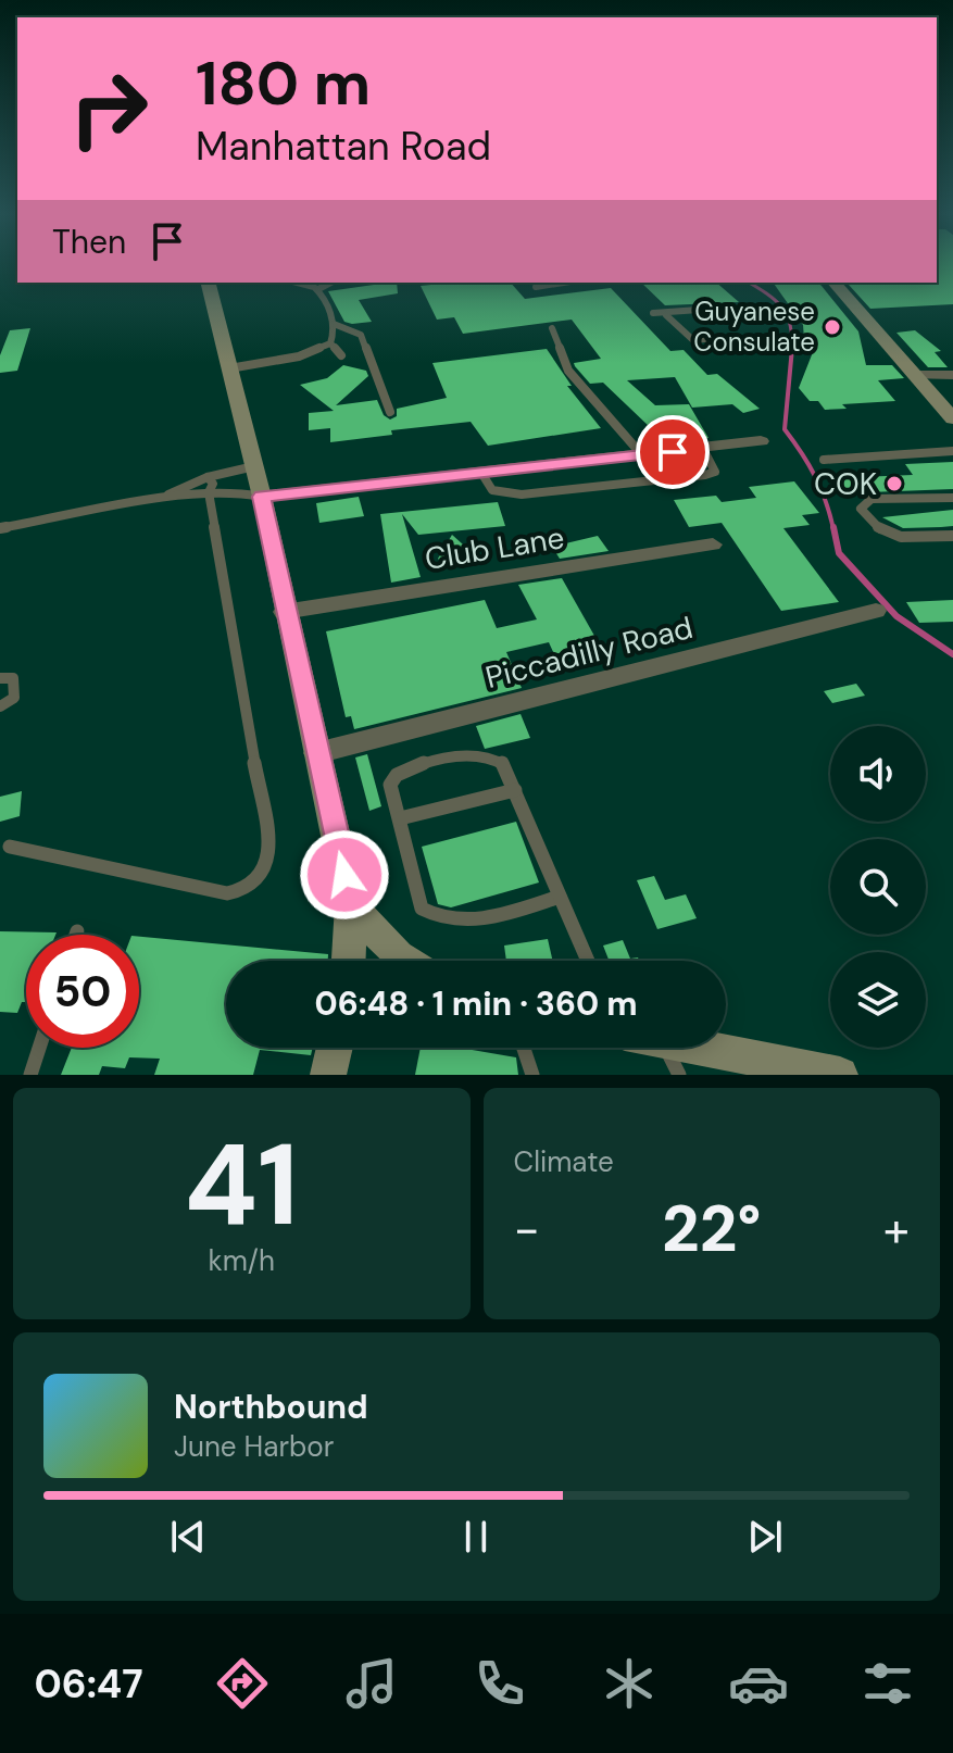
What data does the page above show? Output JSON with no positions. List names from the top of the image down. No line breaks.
{"streets":{"street":["Club Lane","Piccadilly Road"]},"places":["Guyanese Consulate","COK"],"page":{"turn":["180 m","Manhattan Road"],"then":"Then","limit":"50","trip":"06:48 · 1 min · 360 m","tile":[["41","km/h"],"Climate"],"heat":["−","22°","+"],"song":["Northbound","June Harbor"],"tabs":"06:47"}}
